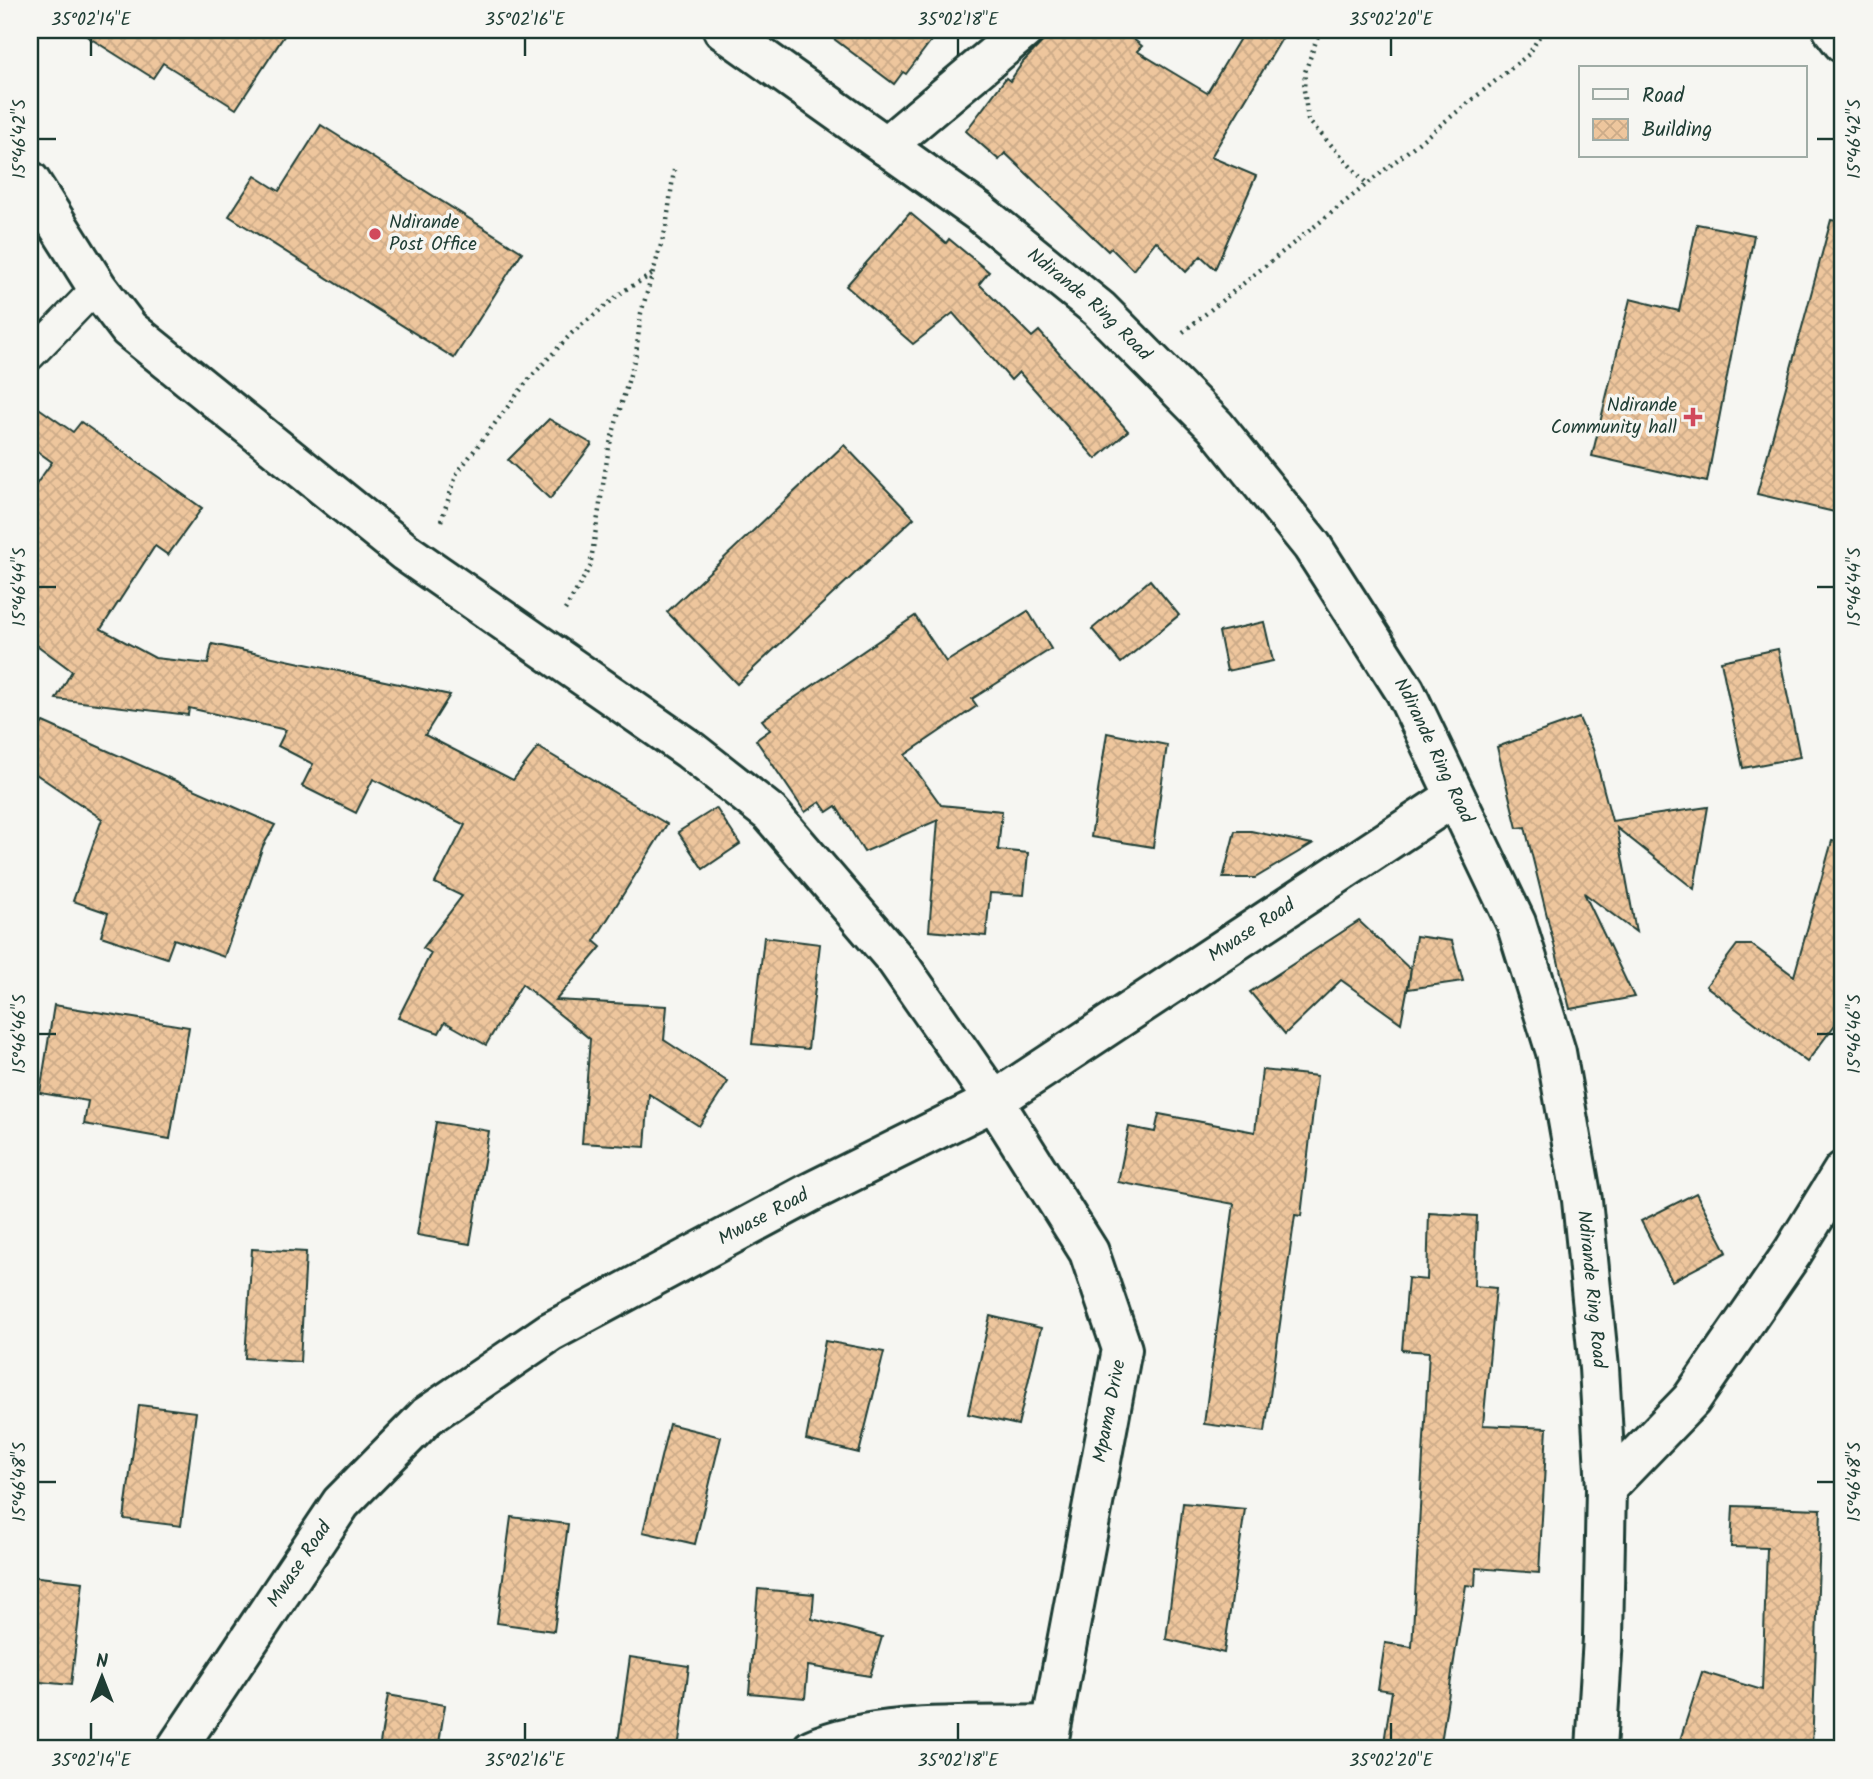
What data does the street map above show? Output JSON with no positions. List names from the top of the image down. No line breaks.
{"streets":{"street":["Ndirande Ring Road","Mwase Road","Mpama Drive"]},"crossings":[["Ndirande Ring Road","Mwase Road"],["Mwase Road","Mpama Drive"]],"places":{"other":["Ndirande Post Office"],"health":["Ndirande Community hall"]},"legend":["Road","Building"],"north":"top","coordinates":["35°02'14\"E","35°02'16\"E","35°02'18\"E","35°02'20\"E","15°46'42\"S","15°46'44\"S","15°46'46\"S","15°46'48\"S"]}
